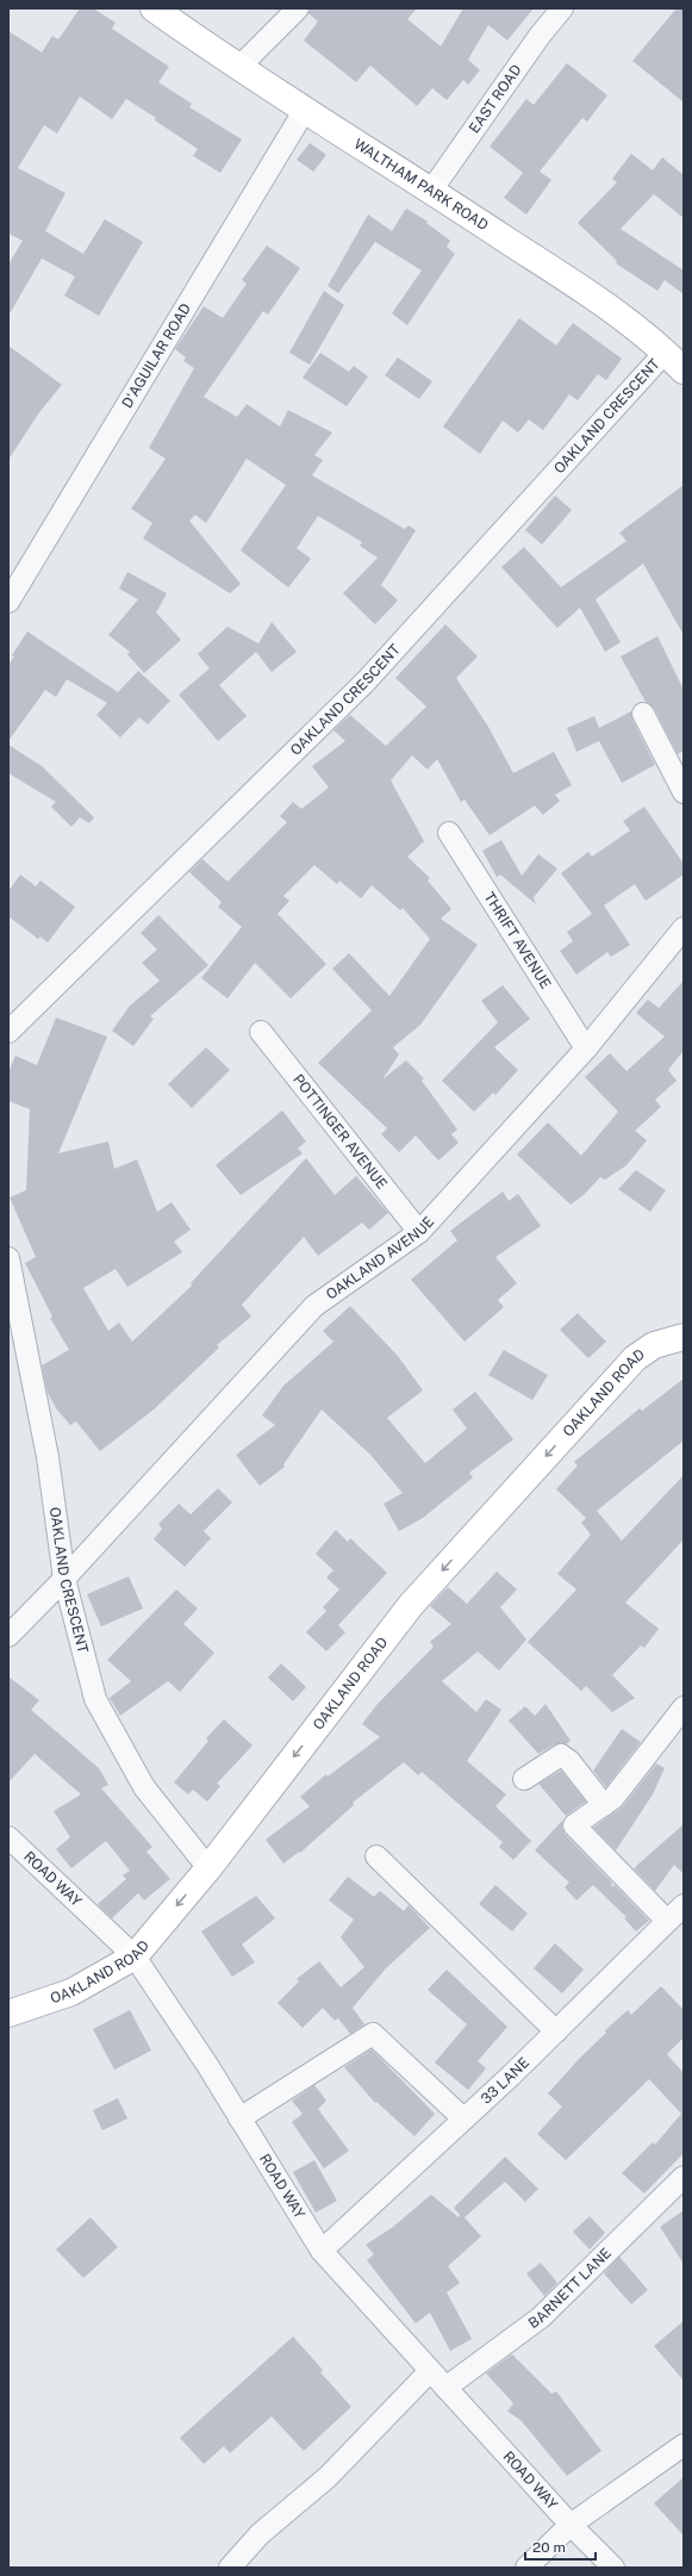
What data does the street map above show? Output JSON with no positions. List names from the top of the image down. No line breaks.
{"streets":{"street":["EAST ROAD","WALTHAM PARK ROAD","D'AGUILAR ROAD","OAKLAND CRESCENT","THRIFT AVENUE","POTTINGER AVENUE","OAKLAND AVENUE","OAKLAND ROAD","ROAD WAY","33 LANE","BARNETT LANE"]},"crossings":[["EAST ROAD","WALTHAM PARK ROAD"],["WALTHAM PARK ROAD","D'AGUILAR ROAD"],["WALTHAM PARK ROAD","OAKLAND CRESCENT"],["OAKLAND CRESCENT","OAKLAND AVENUE"],["OAKLAND CRESCENT","OAKLAND ROAD"],["THRIFT AVENUE","OAKLAND AVENUE"],["POTTINGER AVENUE","OAKLAND AVENUE"],["OAKLAND ROAD","ROAD WAY"],["ROAD WAY","33 LANE"],["ROAD WAY","BARNETT LANE"]],"one_way":["OAKLAND ROAD"],"scale_bar":"20 m"}
